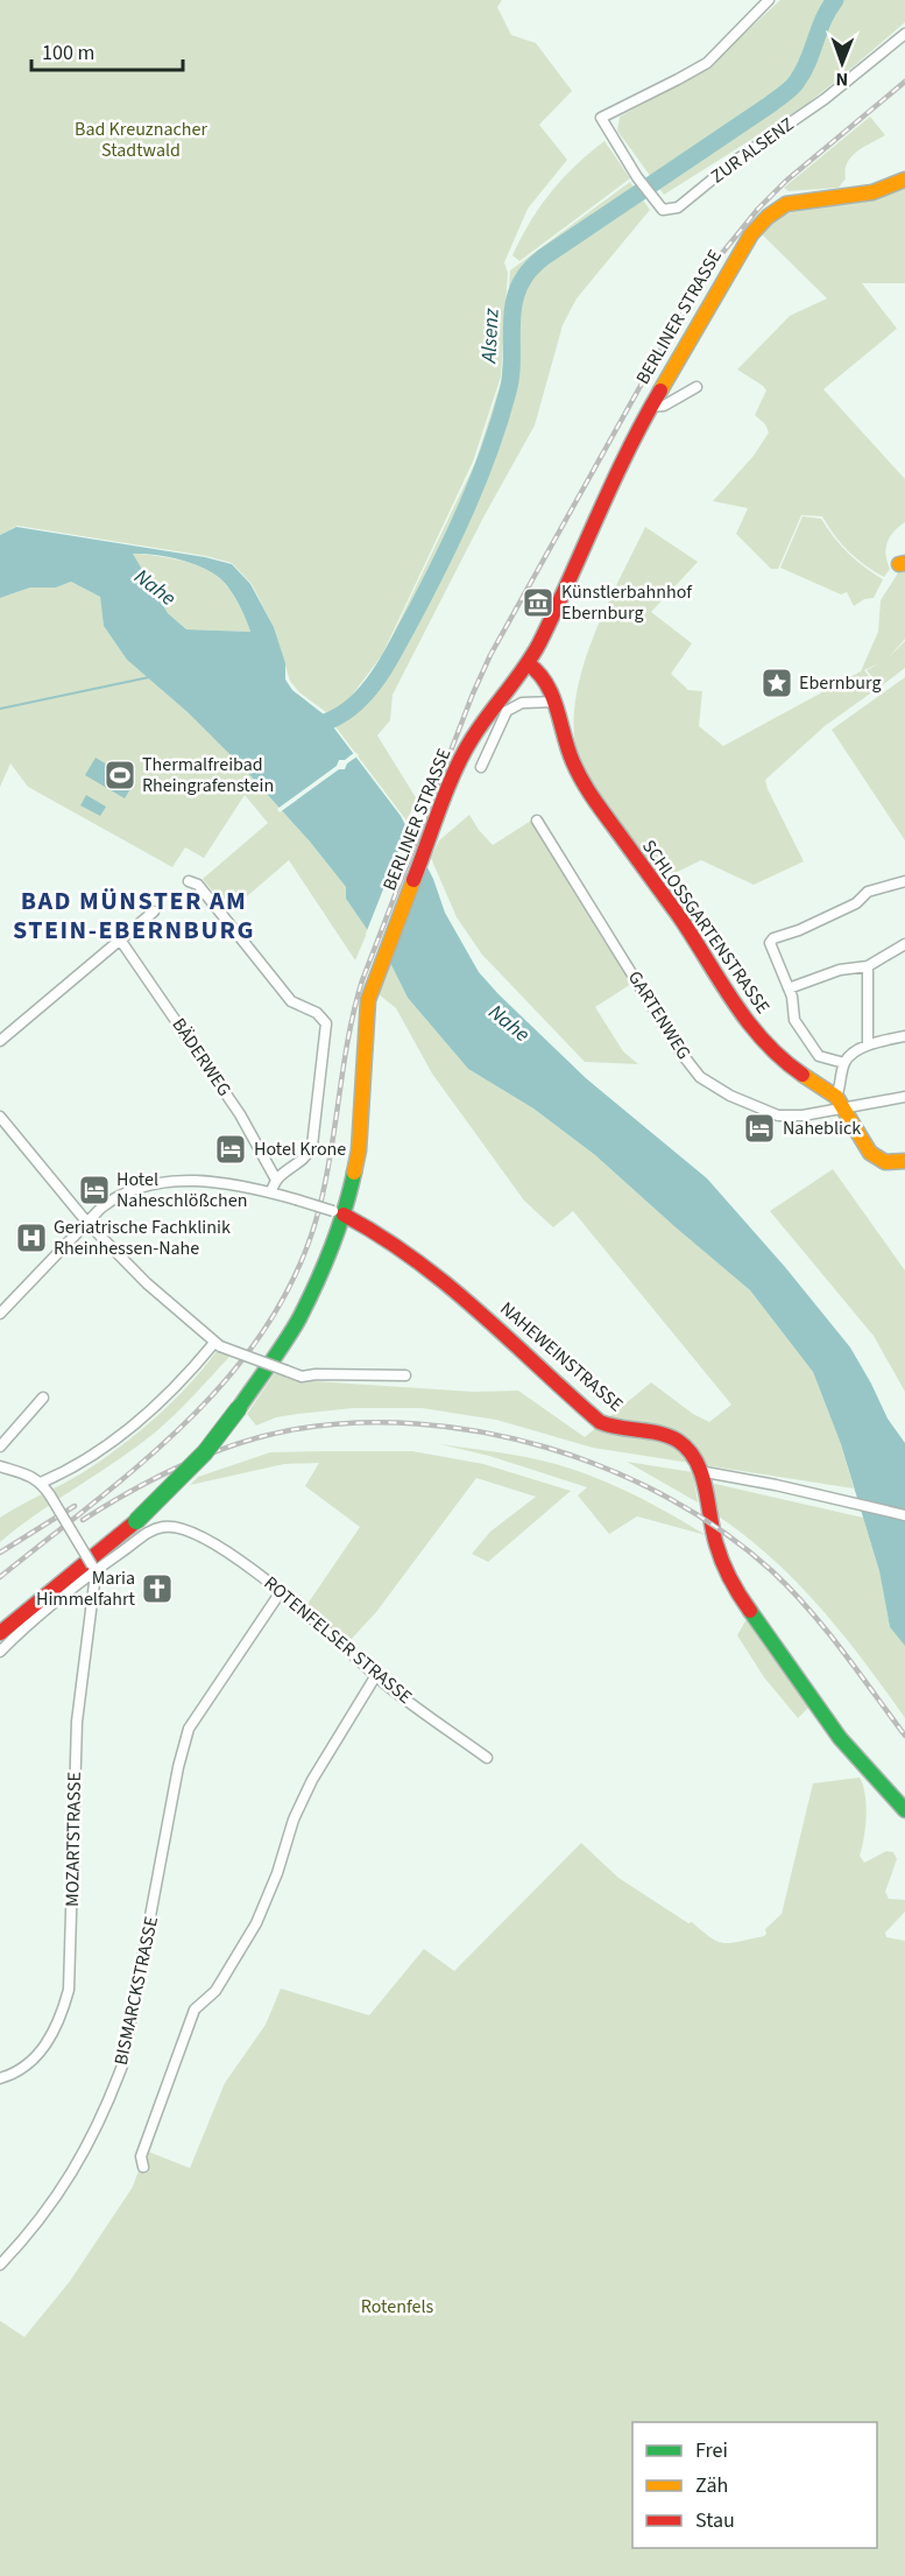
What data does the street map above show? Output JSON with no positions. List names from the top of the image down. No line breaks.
{"streets":{"main road":["BERLINER STRASSE","SCHLOSSGARTENSTRASSE","NAHEWEINSTRASSE"],"street":["ZUR ALSENZ","GARTENWEG","BÄDERWEG","ROTENFELSER STRASSE","MOZARTSTRASSE","BISMARCKSTRASSE"]},"crossings":[["BERLINER STRASSE","SCHLOSSGARTENSTRASSE"],["BERLINER STRASSE","NAHEWEINSTRASSE"],["SCHLOSSGARTENSTRASSE","GARTENWEG"],["ROTENFELSER STRASSE","MOZARTSTRASSE"],["ROTENFELSER STRASSE","BISMARCKSTRASSE"]],"districts":["BAD MÜNSTER AM STEIN-EBERNBURG"],"water":["Alsenz","Nahe"],"parks":["Bad Kreuznacher Stadtwald","Rotenfels"],"places":{"museum":["Künstlerbahnhof Ebernburg"],"place":["Ebernburg"],"sports":["Thermalfreibad Rheingrafenstein"],"hotel":["Naheblick","Hotel Krone","Hotel Naheschlößchen"],"hospital":["Geriatrische Fachklinik Rheinhessen-Nahe"],"church":["Maria Himmelfahrt"]},"legend":["Frei","Zäh","Stau"],"scale_bar":"100 m","north":"bottom"}
